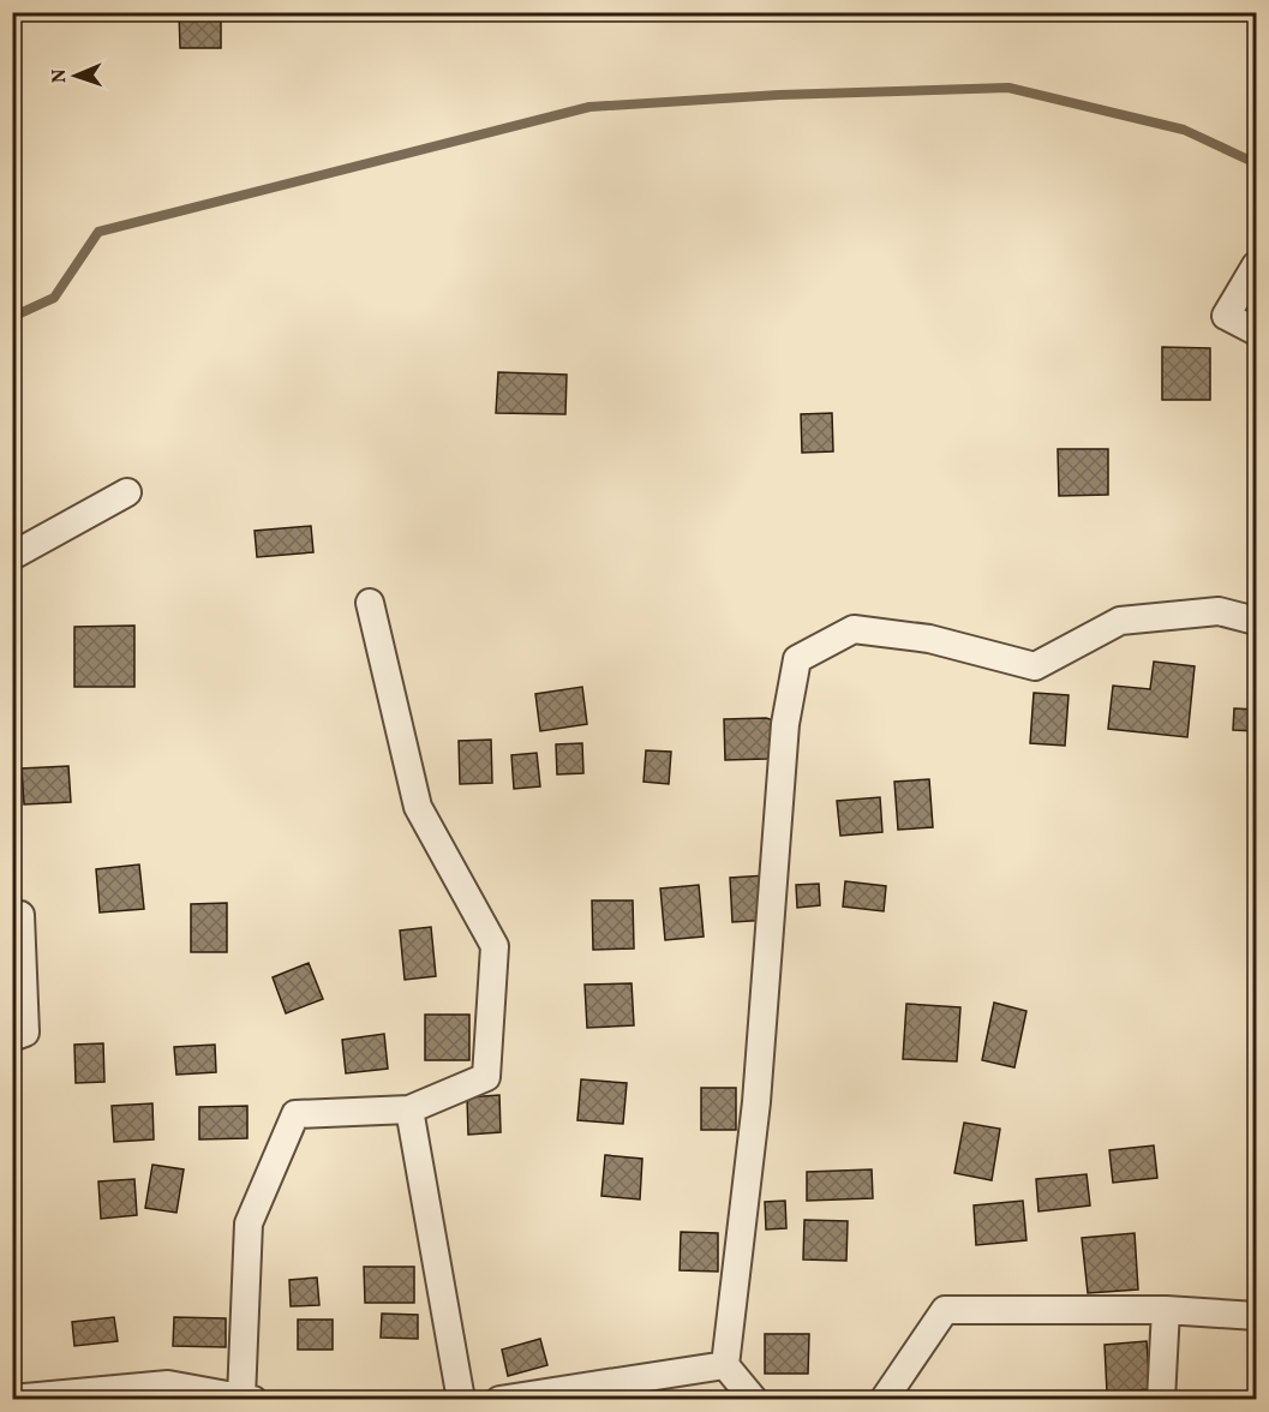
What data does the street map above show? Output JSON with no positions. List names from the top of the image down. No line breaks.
{"north":"left"}
